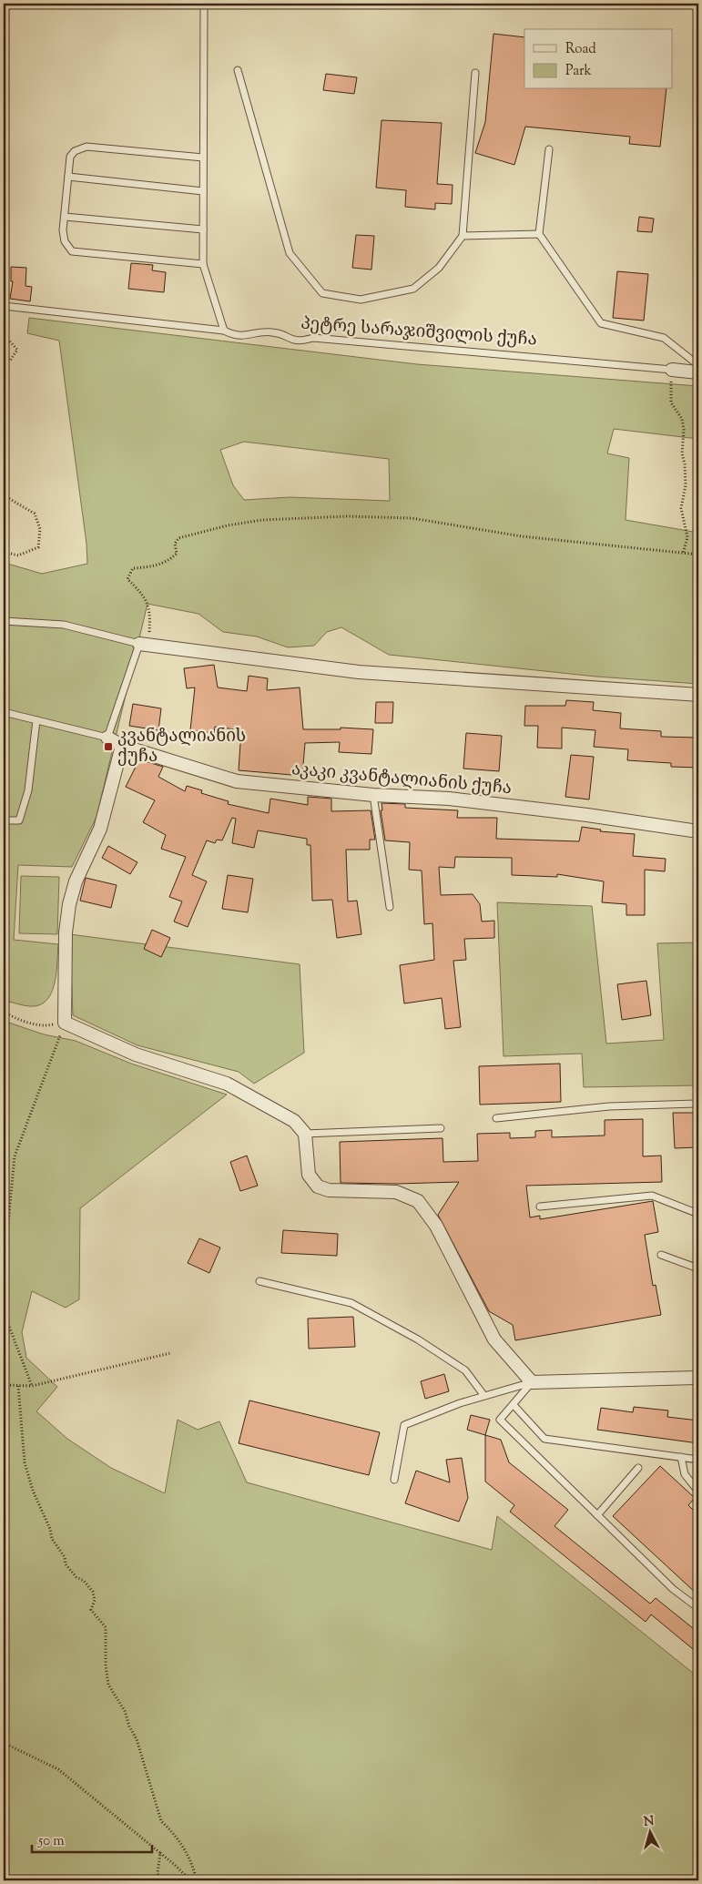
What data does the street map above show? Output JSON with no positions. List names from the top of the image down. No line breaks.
{"streets":{"street":["პეტრე სარაჯიშვილის ქუჩა","აკაკი კვანტალიანის ქუჩა"]},"places":{"transit":["კვანტალიანის ქუჩა"]},"legend":["Road","Park"],"scale_bar":"50 m","north":"top"}
